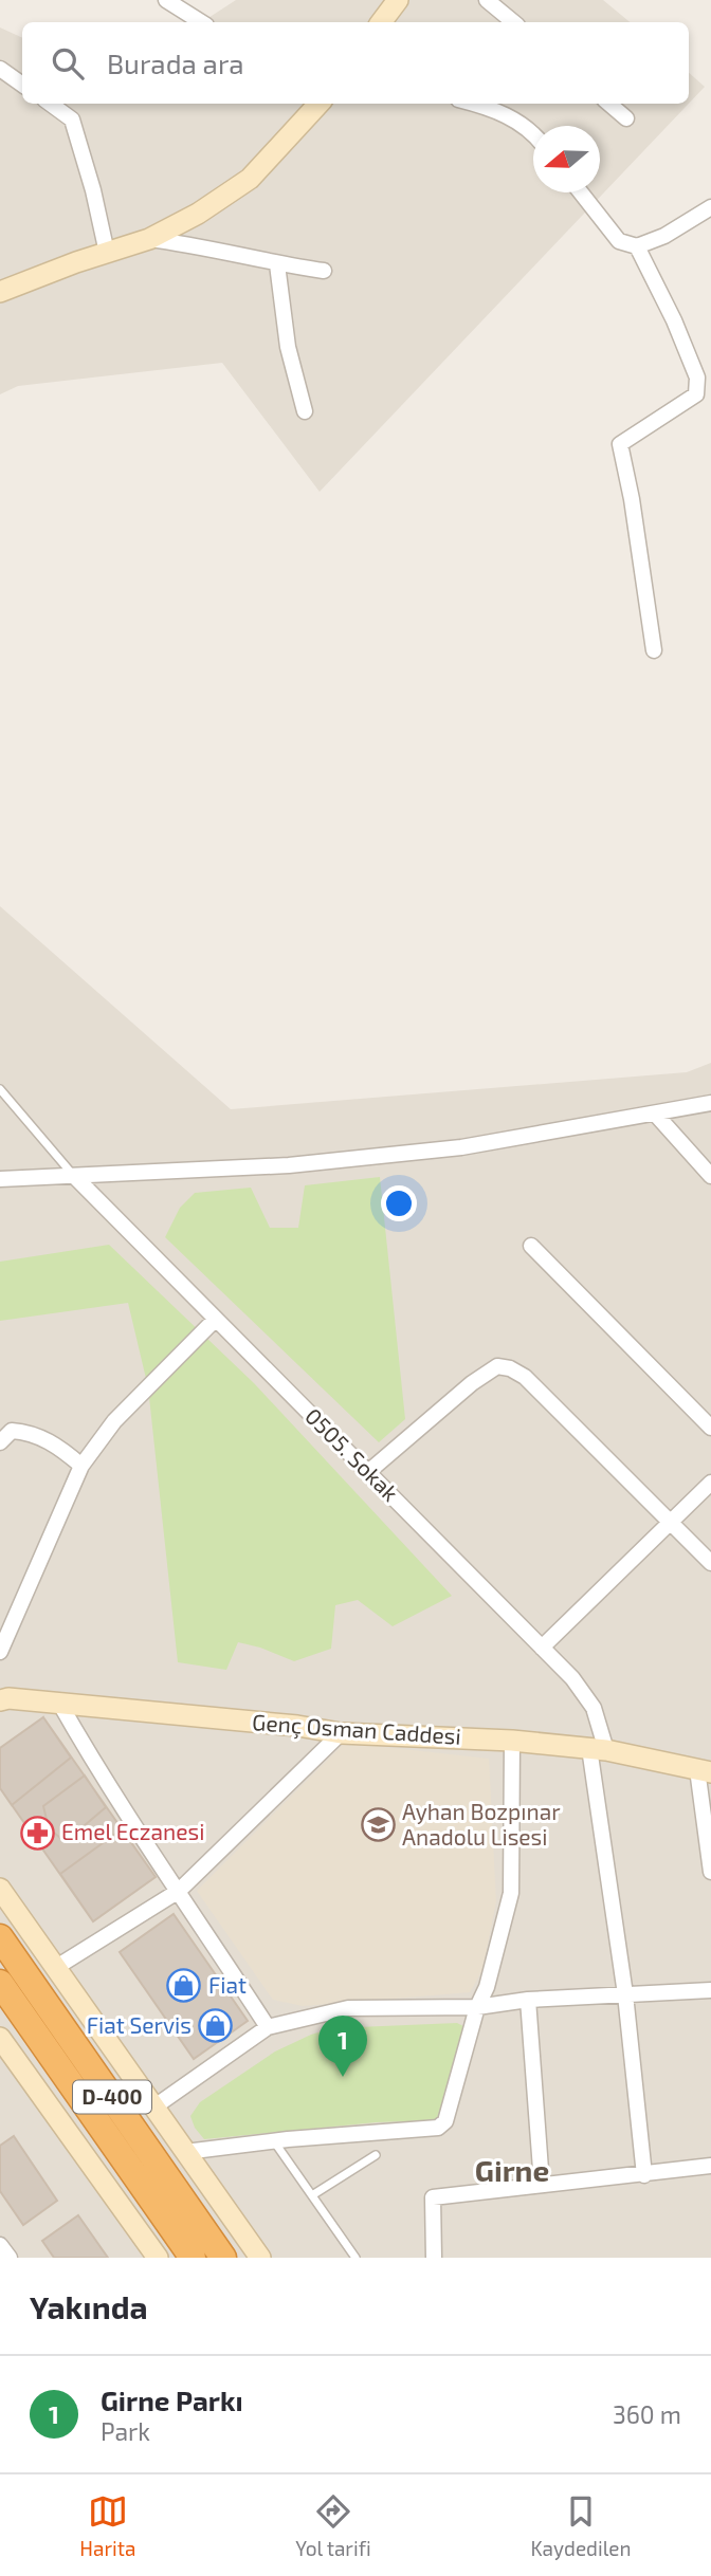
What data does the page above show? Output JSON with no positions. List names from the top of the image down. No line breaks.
{"streets":{"highway":["D-400"],"street":["0505. Sokak","Genç Osman Caddesi"]},"crossings":[["0505. Sokak","Genç Osman Caddesi"]],"districts":["Girne"],"places":{"school or university":["Ayhan Bozpınar Anadolu Lisesi"],"pharmacy":["Emel Eczanesi"],"shop":["Fiat","Fiat Servis"]},"north":"left","page":{"search":"Burada ara","pins":"1","heading":"Yakında","list":[{"mark":"1","name":"Girne Parkı","note":"Park","value":"360 m"}],"nav":["Harita","Yol tarifi","Kaydedilen"]}}
